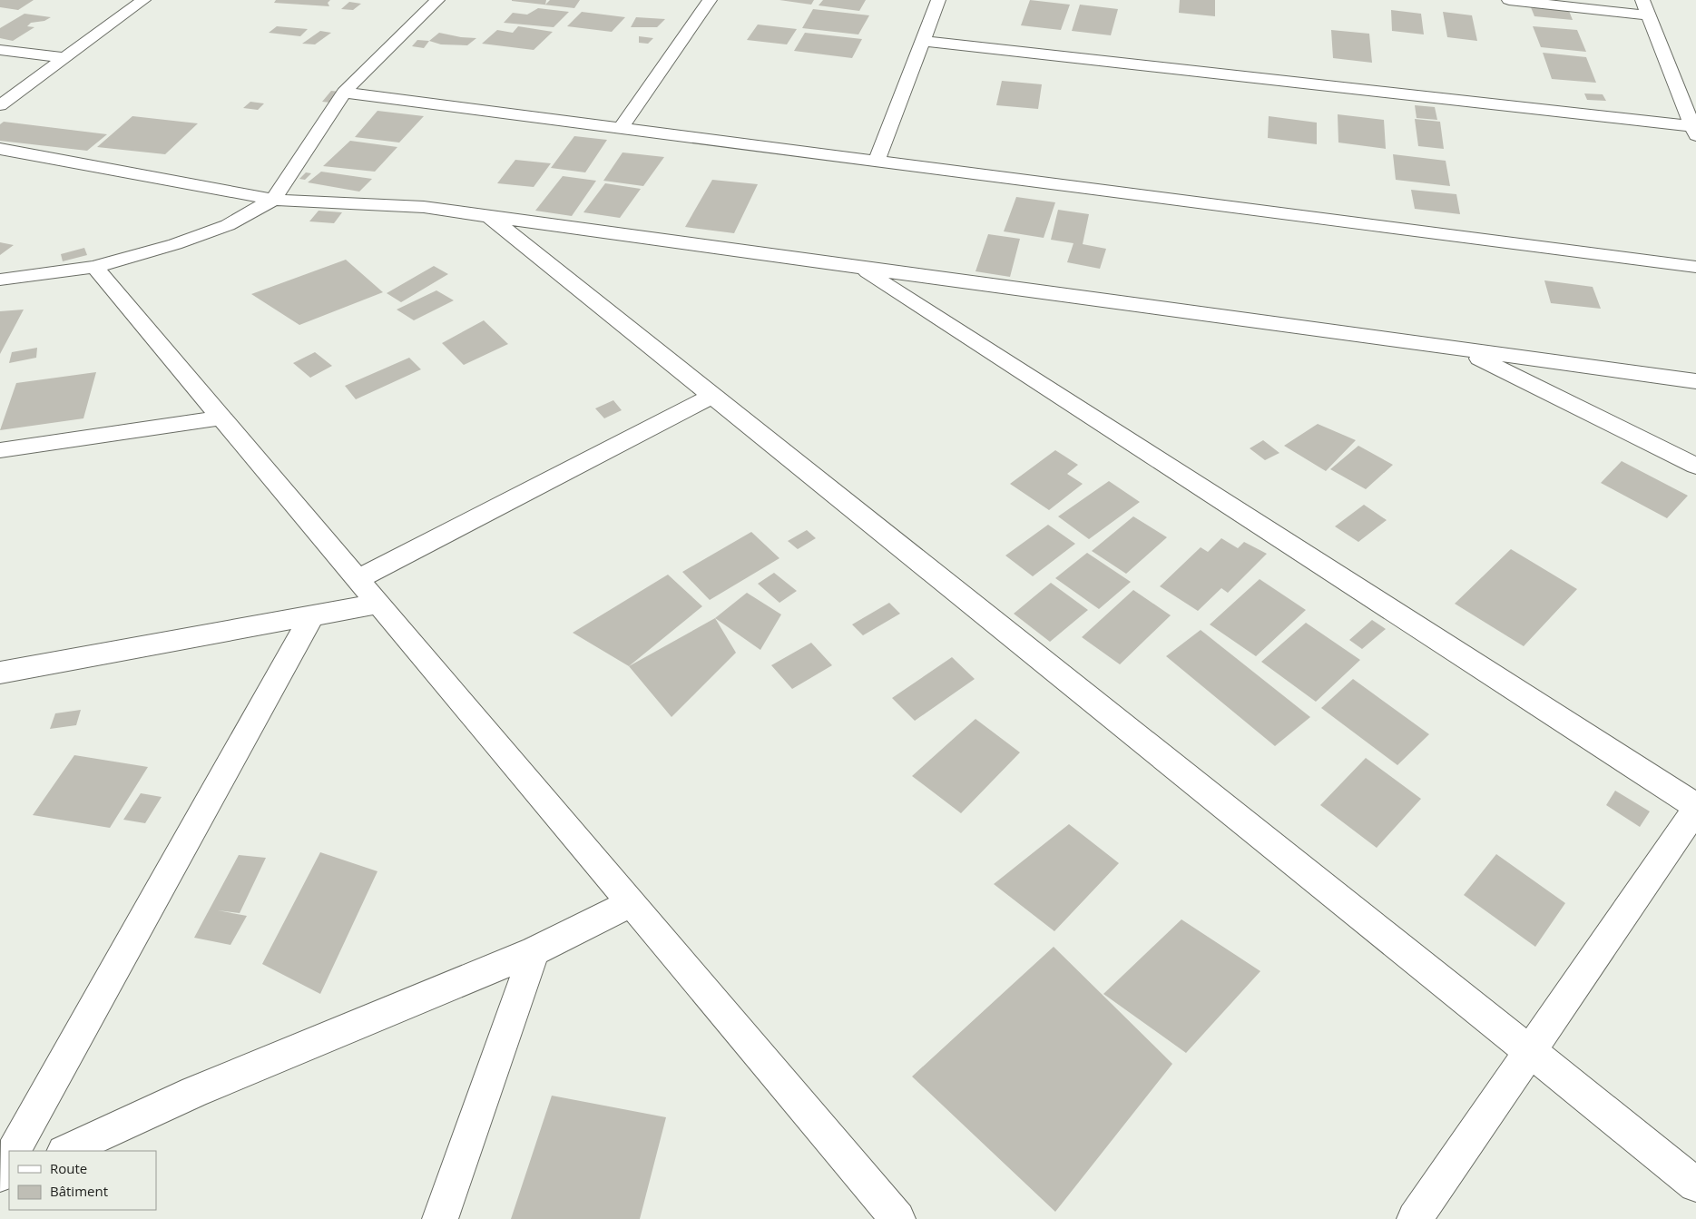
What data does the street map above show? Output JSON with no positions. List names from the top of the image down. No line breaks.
{"legend":["Route","Bâtiment"]}
